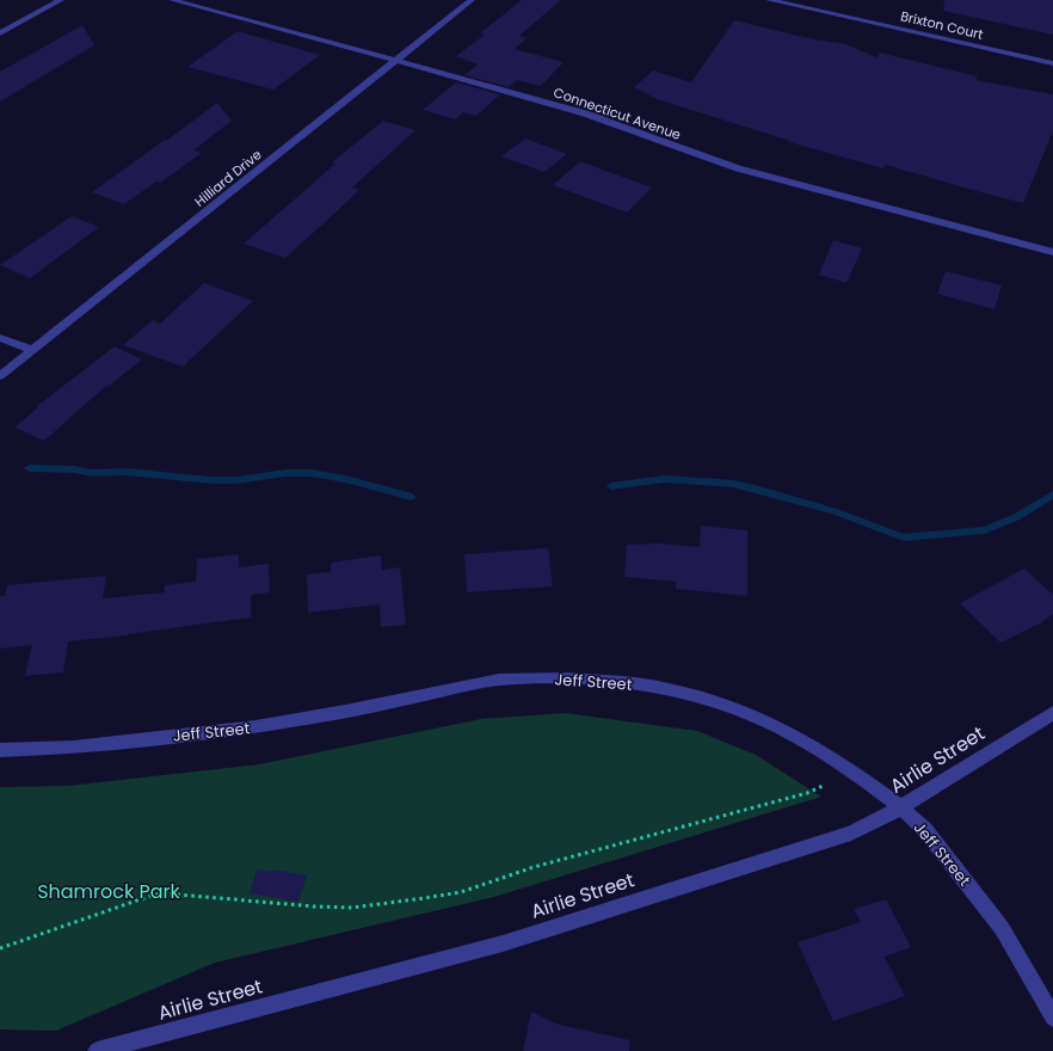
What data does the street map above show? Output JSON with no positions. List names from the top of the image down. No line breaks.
{"streets":{"street":["Brixton Court","Connecticut Avenue","Hilliard Drive","Jeff Street","Airlie Street"]},"crossings":[["Connecticut Avenue","Hilliard Drive"],["Jeff Street","Airlie Street"]],"parks":["Shamrock Park"]}
